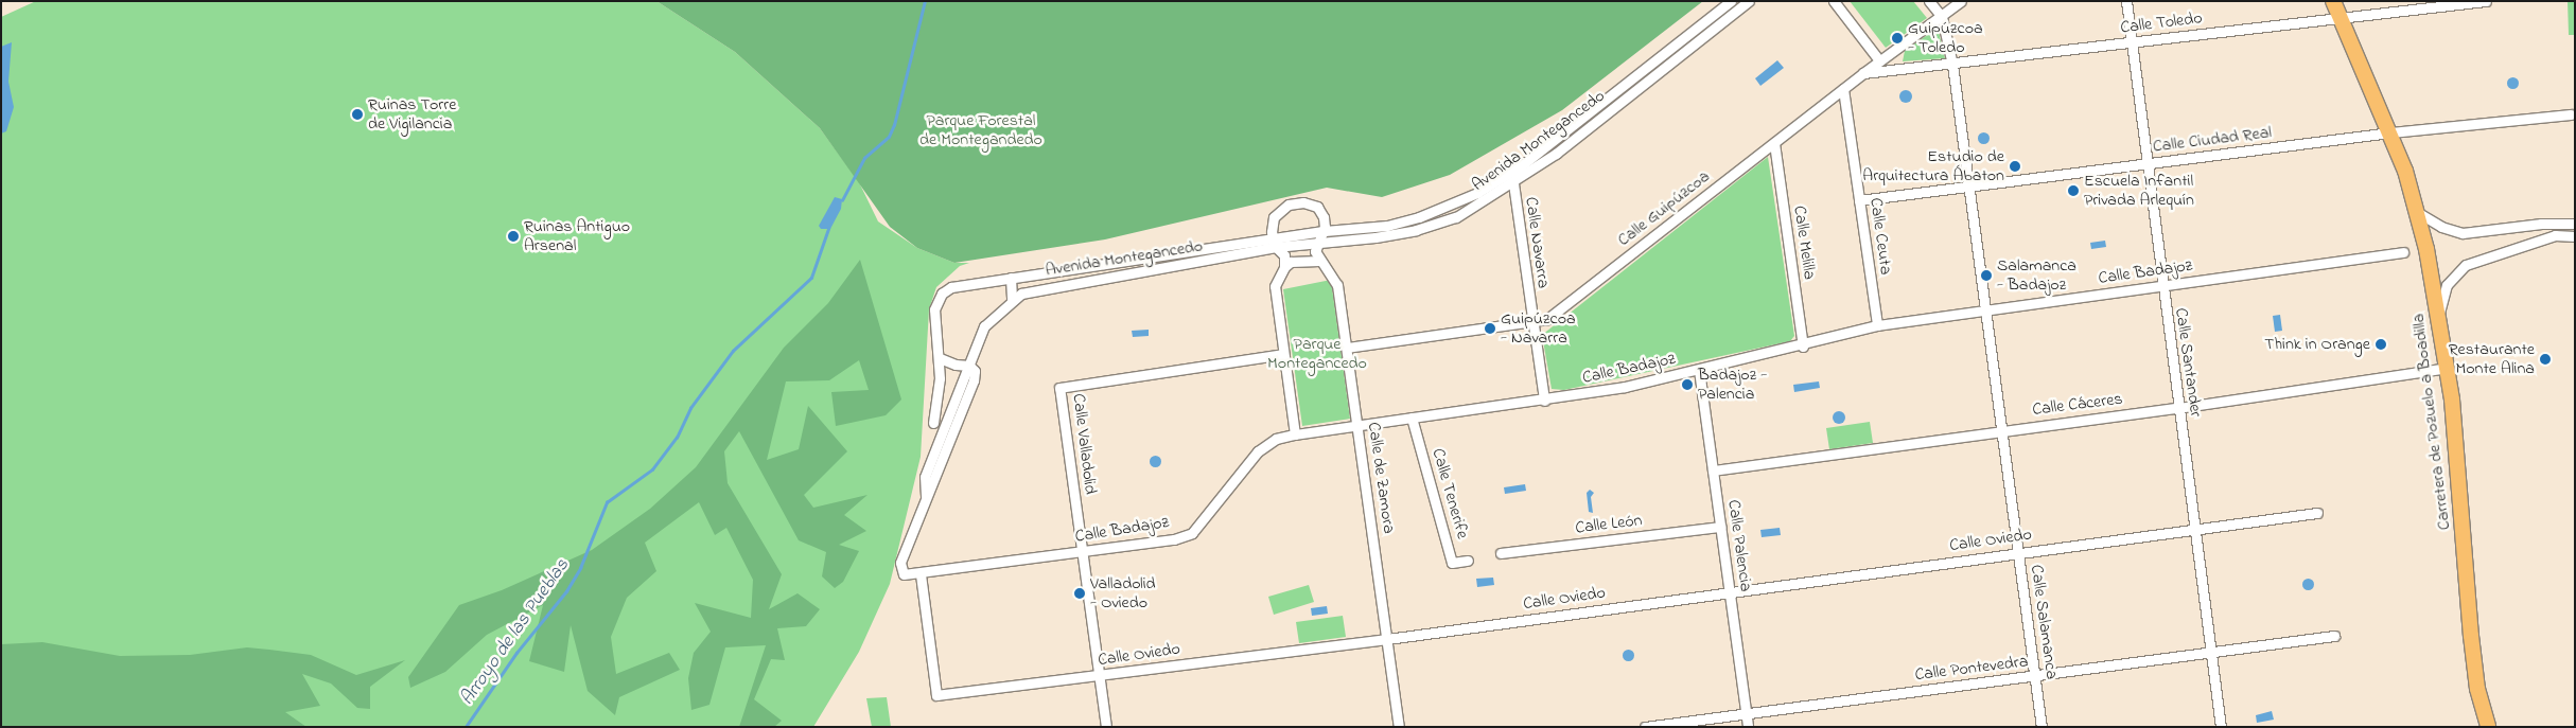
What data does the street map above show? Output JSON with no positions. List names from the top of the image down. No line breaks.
{"streets":{"main road":["Carretera de Pozuelo a Boadilla"],"street":["Calle Toledo","Calle Ciudad Real","Avenida Montegancedo","Calle Guipúzcoa","Calle Ceuta","Calle Navarra","Calle Melilla","Calle Badajoz","Calle Santander","Calle Cáceres","Calle Valladolid","Calle de Zamora","Calle Tenerife","Calle León","Calle Oviedo","Calle Palencia","Calle Salamanca","Calle Pontevedra"]},"crossings":[["Calle Toledo","Calle Guipúzcoa"],["Calle Toledo","Calle Santander"],["Calle Toledo","Carretera de Pozuelo a Boadilla"],["Calle Toledo","Calle Salamanca"],["Calle Ciudad Real","Calle Ceuta"],["Calle Ciudad Real","Calle Santander"],["Calle Ciudad Real","Carretera de Pozuelo a Boadilla"],["Calle Ciudad Real","Calle Salamanca"],["Avenida Montegancedo","Calle Navarra"],["Avenida Montegancedo","Calle Badajoz"],["Calle Guipúzcoa","Calle Ceuta"],["Calle Guipúzcoa","Calle Navarra"],["Calle Guipúzcoa","Calle Melilla"],["Calle Guipúzcoa","Calle de Zamora"],["Calle Guipúzcoa","Calle Salamanca"],["Calle Ceuta","Calle Badajoz"],["Calle Navarra","Calle Badajoz"],["Calle Melilla","Calle Badajoz"],["Calle Badajoz","Calle Santander"],["Calle Badajoz","Calle Valladolid"],["Calle Badajoz","Calle de Zamora"],["Calle Badajoz","Calle Tenerife"],["Calle Badajoz","Calle Oviedo"],["Calle Badajoz","Calle Palencia"],["Calle Badajoz","Calle Salamanca"],["Calle Santander","Calle Cáceres"],["Calle Santander","Calle Oviedo"],["Calle Santander","Calle Pontevedra"],["Calle Cáceres","Carretera de Pozuelo a Boadilla"],["Calle Cáceres","Calle Palencia"],["Calle Cáceres","Calle Salamanca"],["Calle Valladolid","Calle Oviedo"],["Calle de Zamora","Calle Oviedo"],["Calle León","Calle Palencia"],["Calle Oviedo","Calle Palencia"],["Calle Oviedo","Calle Salamanca"],["Calle Palencia","Calle Pontevedra"],["Calle Salamanca","Calle Pontevedra"]],"water":["Arroyo de las Pueblas"],"parks":["Parque Forestal de Montegandedo","Parque Montegancedo"],"places":["Guipúzcoa - Toledo","Ruinas Torre de Vigilancia","Estudio de Arquitectura Ábaton","Escuela Infantil Privada Arlequín","Ruinas Antiguo Arsenal","Salamanca - Badajoz","Guipúzcoa - Navarra","Think in Orange","Restaurante Monte Alina","Badajoz - Palencia","Valladolid - Oviedo"]}
